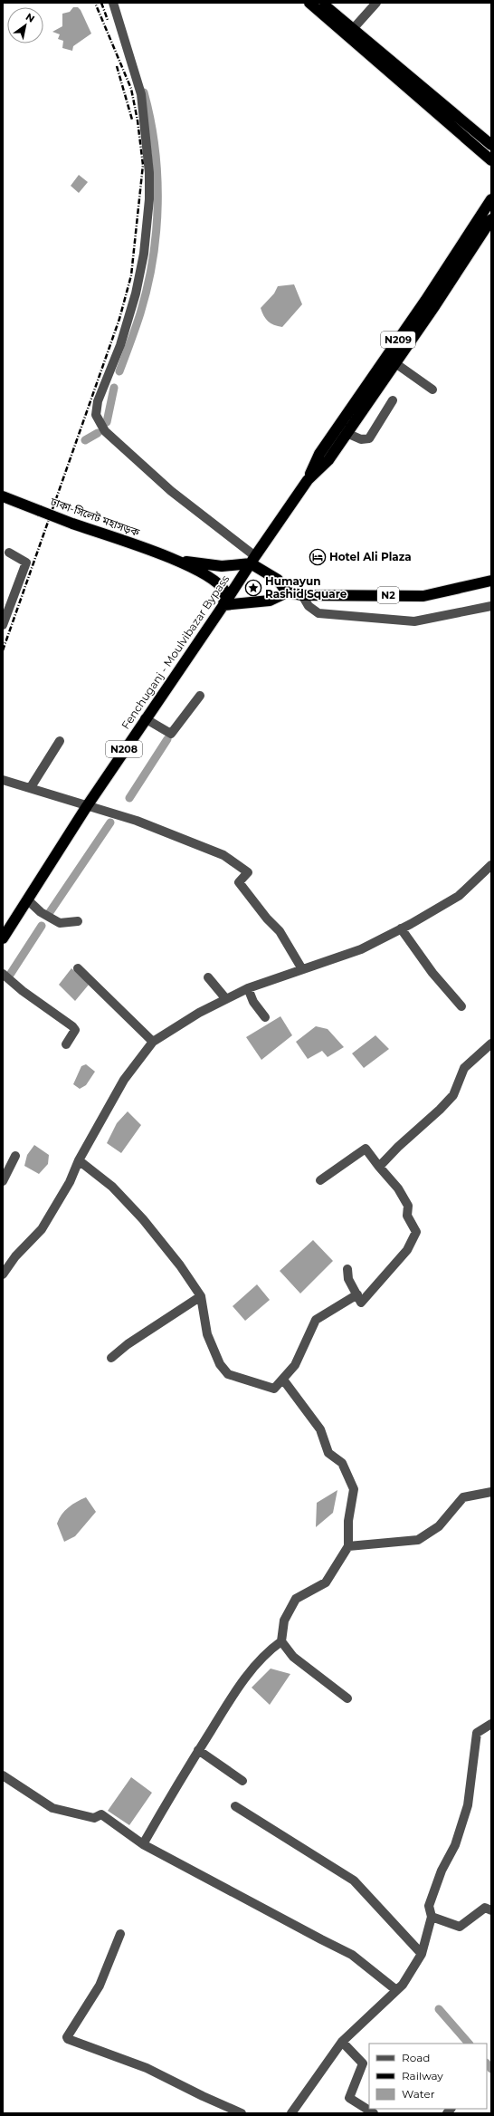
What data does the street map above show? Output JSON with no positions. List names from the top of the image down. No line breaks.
{"streets":{"highway":["N209","ঢাকা-সিলেট মহাসড়ক","N2","Fenchuganj - Moulvibazar Bypass","N208"]},"crossings":[["N209","ঢাকা-সিলেট মহাসড়ক"],["N209","Fenchuganj - Moulvibazar Bypass"],["ঢাকা-সিলেট মহাসড়ক","Fenchuganj - Moulvibazar Bypass"]],"places":{"hotel":["Hotel Ali Plaza"],"place":["Humayun Rashid Square"]},"legend":["Road","Railway","Water"],"north":"top right"}
